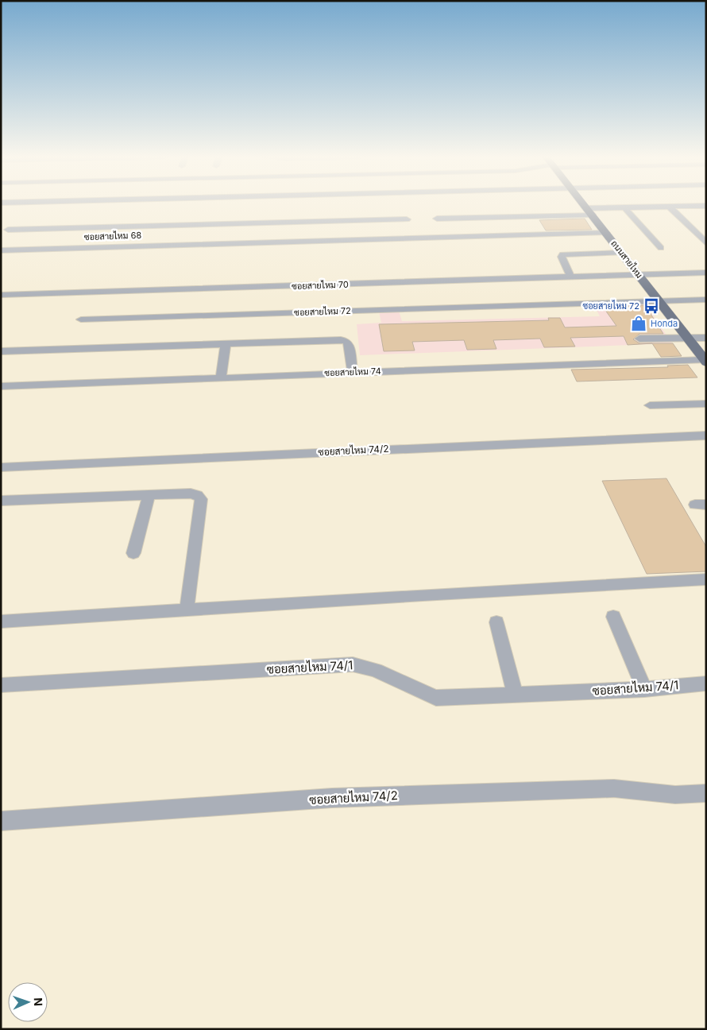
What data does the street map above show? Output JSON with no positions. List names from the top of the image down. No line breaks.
{"streets":{"main road":["ถนนสายไหม"],"street":["ซอยสายไหม 68","ซอยสายไหม 70","ซอยสายไหม 72","ซอยสายไหม 74","ซอยสายไหม 74/2","ซอยสายไหม 74/1"]},"crossings":[["ซอยสายไหม 68","ถนนสายไหม"],["ถนนสายไหม","ซอยสายไหม 70"],["ถนนสายไหม","ซอยสายไหม 72"],["ถนนสายไหม","ซอยสายไหม 74"]],"places":{"bus stop":["ซอยสายไหม 72"],"shop":["Honda"]},"north":"right"}
